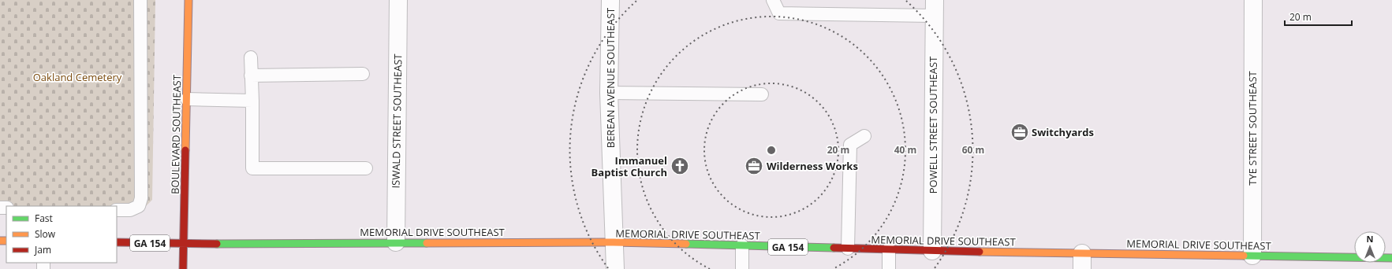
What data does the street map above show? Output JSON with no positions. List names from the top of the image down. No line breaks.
{"streets":{"main road":["BOULEVARD SOUTHEAST","MEMORIAL DRIVE SOUTHEAST","GA 154"],"street":["BEREAN AVENUE SOUTHEAST","ISWALD STREET SOUTHEAST","POWELL STREET SOUTHEAST","TYE STREET SOUTHEAST"]},"crossings":[["BEREAN AVENUE SOUTHEAST","MEMORIAL DRIVE SOUTHEAST"],["ISWALD STREET SOUTHEAST","MEMORIAL DRIVE SOUTHEAST"],["POWELL STREET SOUTHEAST","MEMORIAL DRIVE SOUTHEAST"],["TYE STREET SOUTHEAST","MEMORIAL DRIVE SOUTHEAST"],["BOULEVARD SOUTHEAST","MEMORIAL DRIVE SOUTHEAST"]],"parks":["Oakland Cemetery"],"places":{"office":["Switchyards","Wilderness Works"],"church":["Immanuel Baptist Church"]},"legend":["Fast","Slow","Jam"],"scale_bar":"20 m","north":"top","rings":["20 m","40 m","60 m"]}
